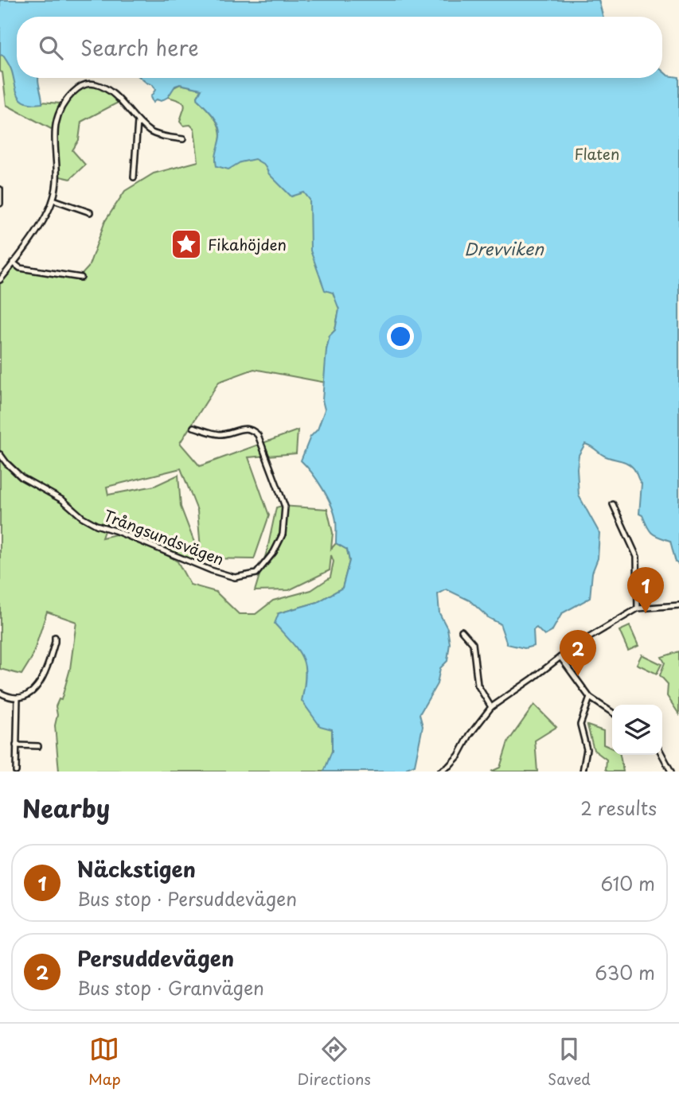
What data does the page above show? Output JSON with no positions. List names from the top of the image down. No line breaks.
{"streets":{"street":["Trångsundsvägen"]},"water":["Drevviken"],"parks":["Flaten"],"places":{"place":["Fikahöjden"]},"page":{"search":"Search here","pins":["1","2"],"heading":["Nearby","2 results"],"list":[{"mark":"1","name":"Näckstigen","note":"Bus stop · Persuddevägen","value":"610 m"},{"mark":"2","name":"Persuddevägen","note":"Bus stop · Granvägen","value":"630 m"}],"nav":["Map","Directions","Saved"]}}
